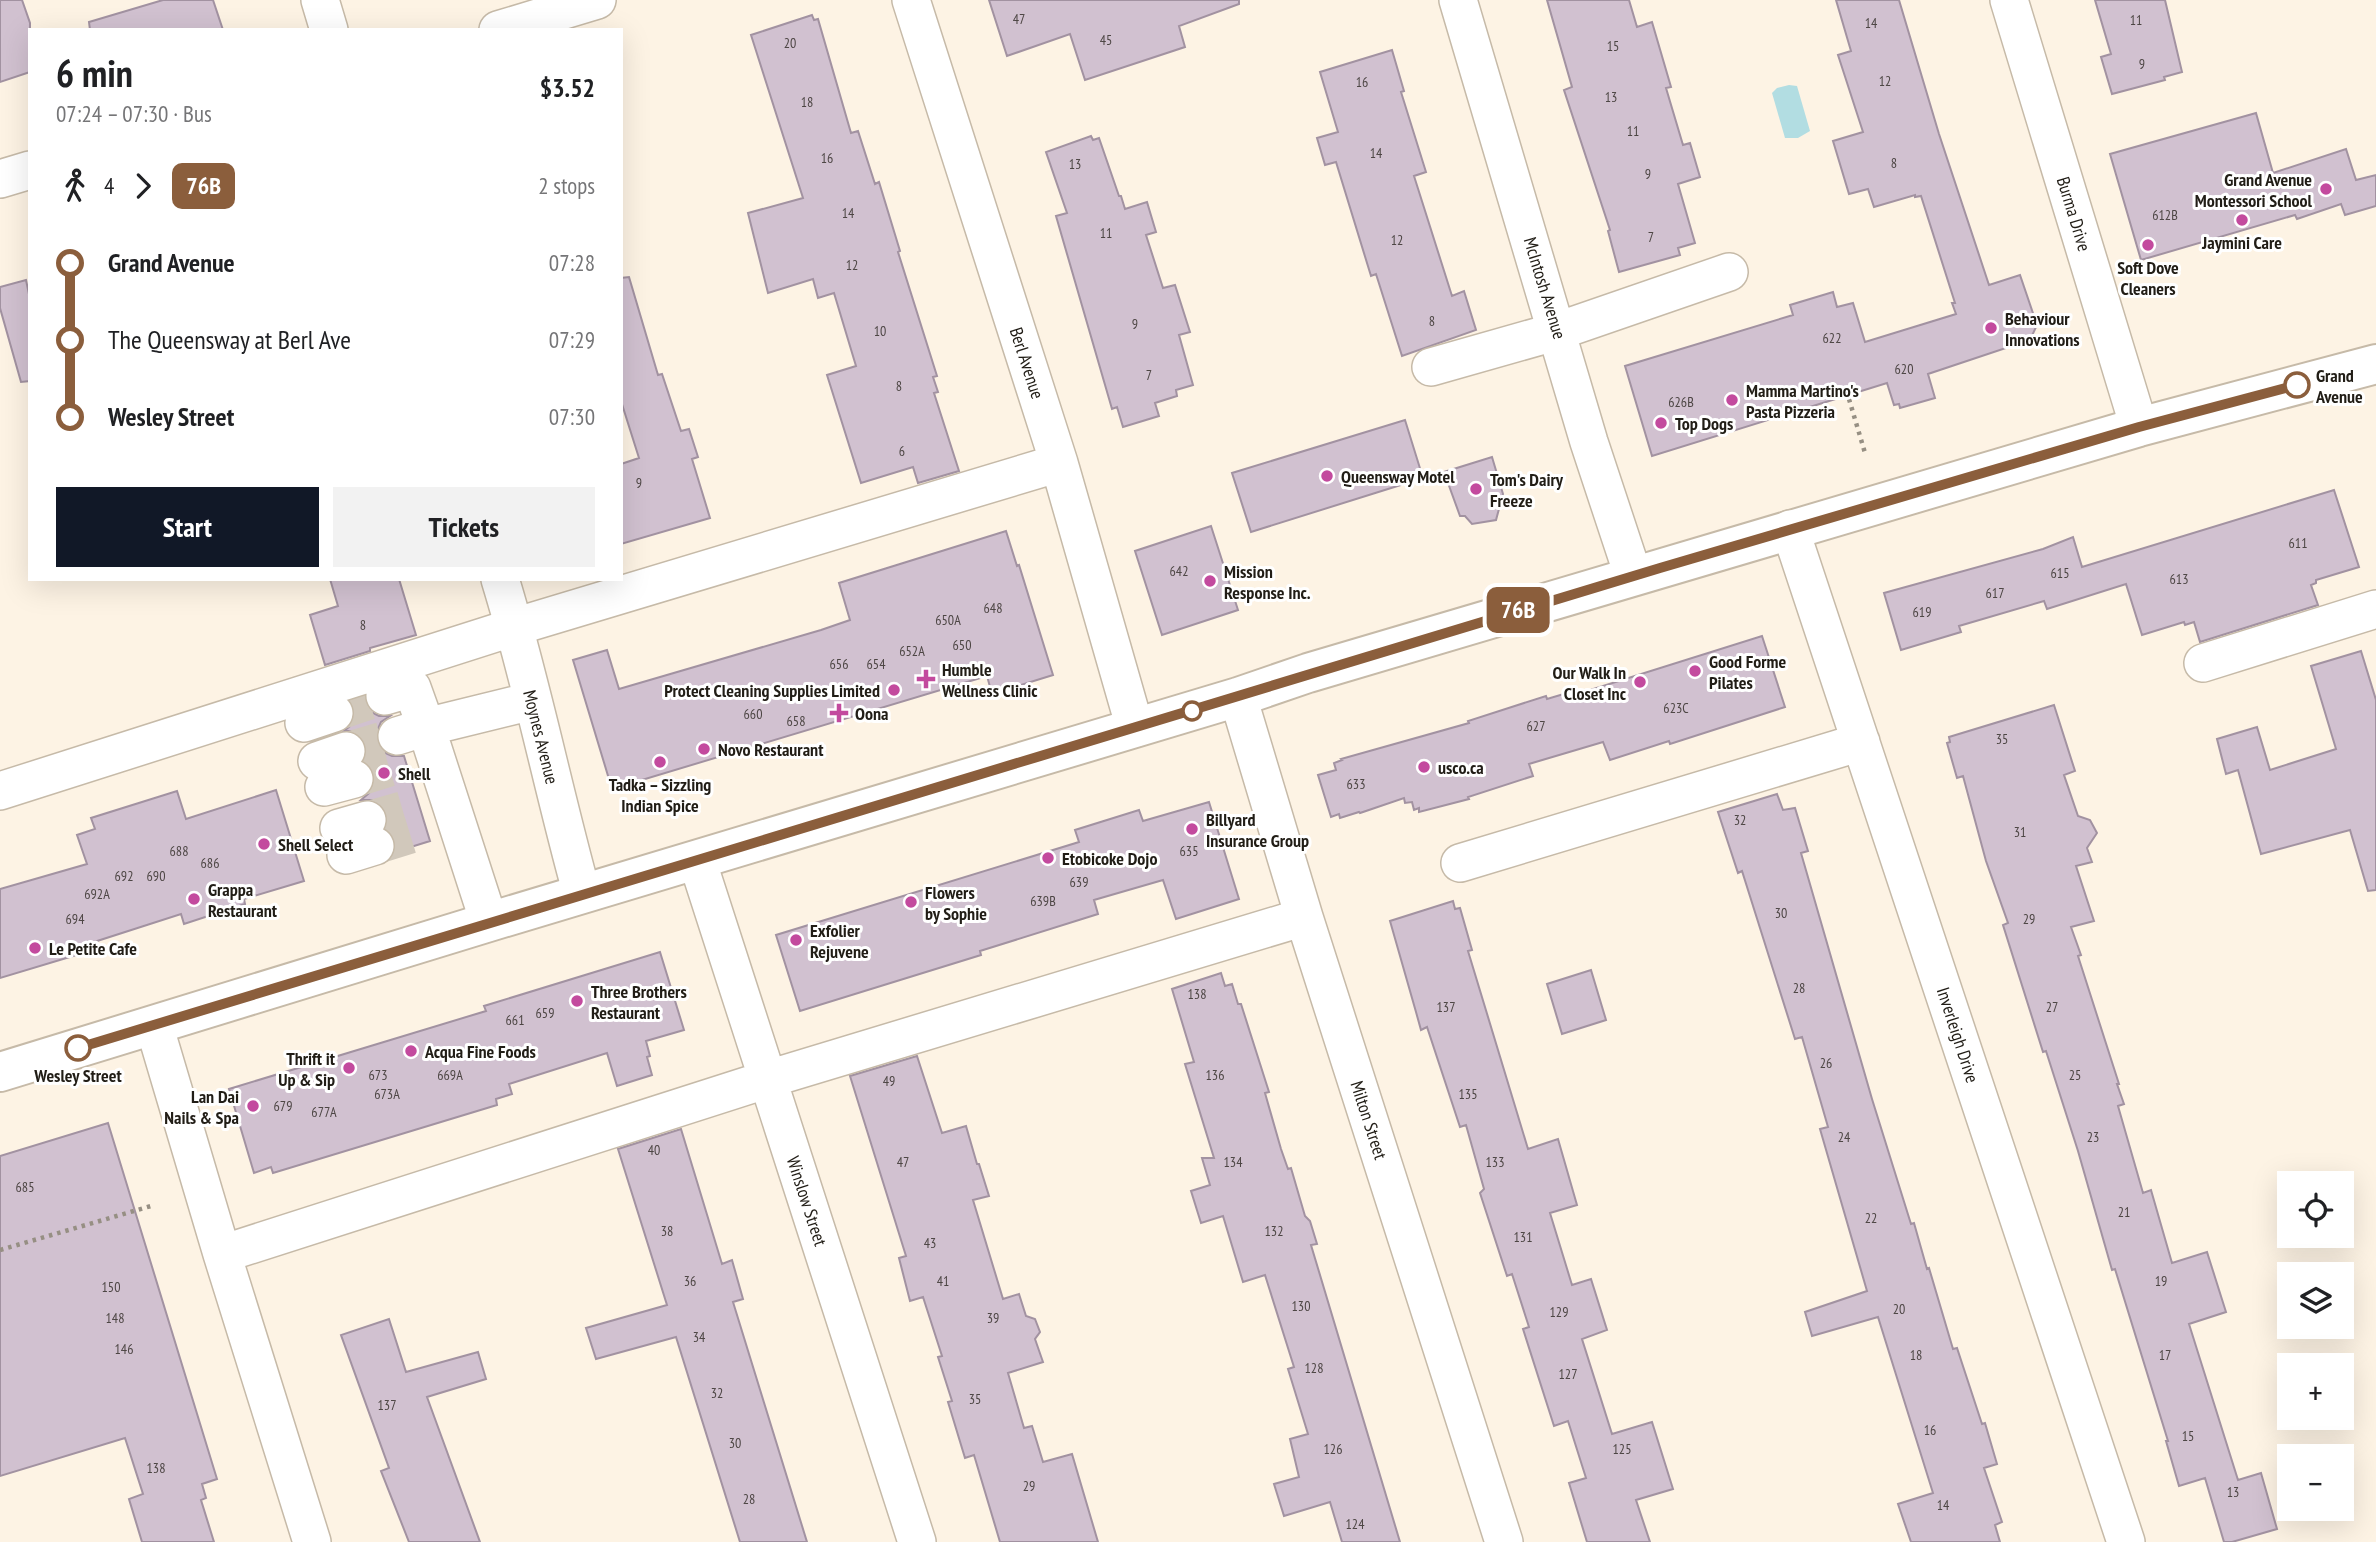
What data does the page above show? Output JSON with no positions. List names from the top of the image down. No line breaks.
{"streets":{"street":["Burma Drive","McIntosh Avenue","Berl Avenue","Moynes Avenue","Inverleigh Drive","Milton Street","Winslow Street"]},"places":{"other":["Grand Avenue Montessori School","Jaymini Care","Soft Dove Cleaners","Behaviour Innovations","Grand Avenue","Mamma Martino's Pasta Pizzeria","Top Dogs","Queensway Motel","Tom's Dairy Freeze","Mission Response Inc.","Good Forme Pilates","Our Walk In Closet Inc","Protect Cleaning Supplies Limited","Novo Restaurant","Tadka – Sizzling Indian Spice","usco.ca","Shell","Billyard Insurance Group","Shell Select","Etobicoke Dojo","Grappa Restaurant","Flowers by Sophie","Exfolier Rejuvene","Le Petite Cafe","Three Brothers Restaurant","Wesley Street","Acqua Fine Foods","Thrift it Up & Sip","Lan Dai Nails & Spa"],"health":["Humble Wellness Clinic","Oona"]},"lines":["bus line 76B"],"house_numbers":["47","11","14","45","20","15","9","12","16","13","18","11","14","16","8","13","9","14","612B","11","7","12","12","8","9","10","622","620","7","8","626B","6","9","611","642","615","613","617","648","619","650A","8","650","652A","656","654","623C","660","658","627","35","633","32","31","688","635","686","692","690","639","692A","639B","30","694","29","28","138","137","27","659","661","26","673","669A","136","25","49","673A","135","679","677A","24","23","40","47","134","133","685","21","22","38","132","131","43","36","41","19","150","130","20","129","148","39","34","146","18","17","128","127","32","35","137","16","15","30","126","125","138","29","13","28","14","124"],"page":{"on_map":"76B","heading":["6 min","07:24 – 07:30 · Bus","$3.52"],"legs":["4","76B","2 stops"],"list":[{"name":"Grand Avenue","value":"07:28"},{"name":"The Queensway at Berl Ave","value":"07:29"},{"name":"Wesley Street","value":"07:30"}],"buttons":["Start","Tickets"],"map_buttons":["+","−"]}}
